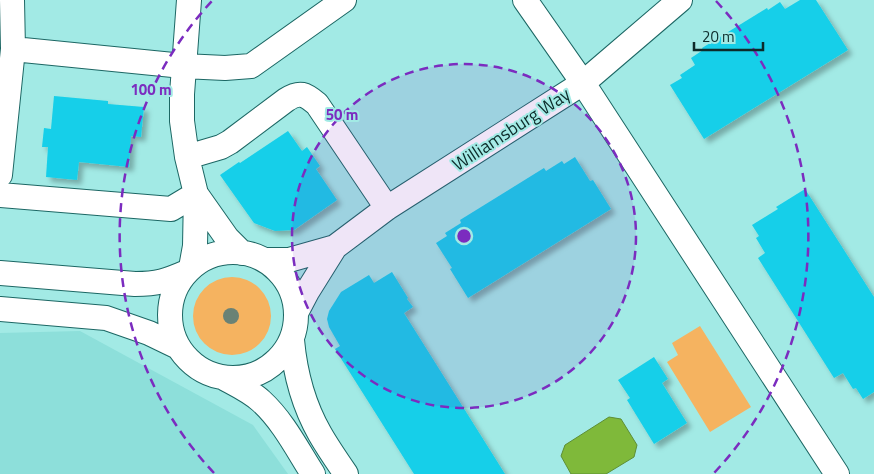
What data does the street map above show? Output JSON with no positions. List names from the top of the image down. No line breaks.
{"streets":{"street":["Williamsburg Way"]},"scale_bar":"20 m","rings":["100 m","50 m"]}
